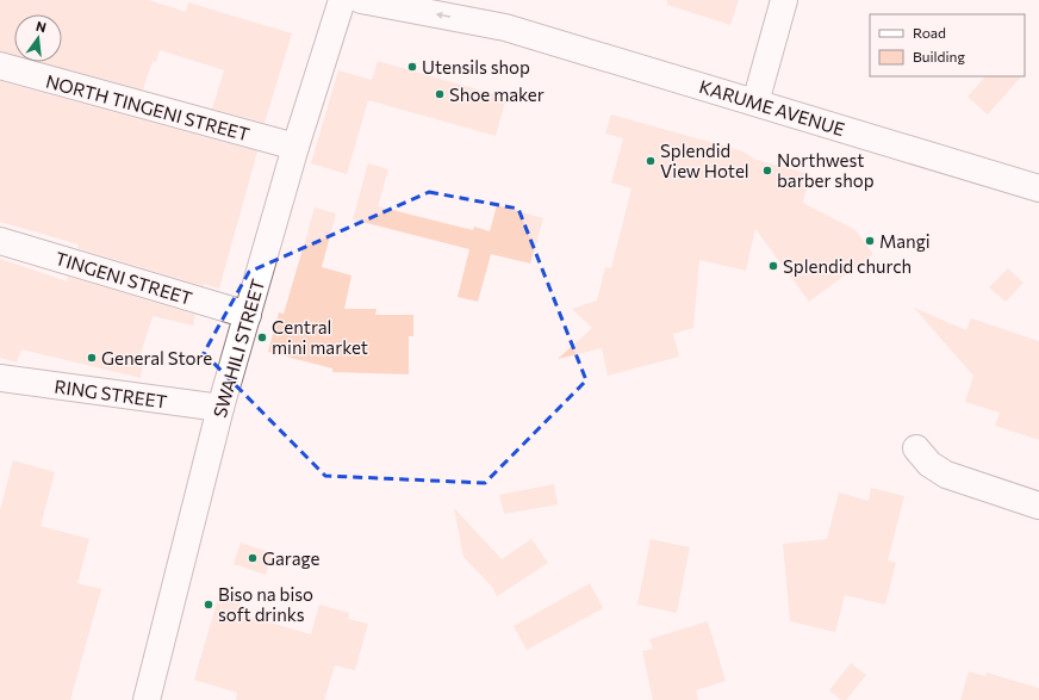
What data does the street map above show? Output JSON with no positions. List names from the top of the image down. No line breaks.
{"streets":{"street":["NORTH TINGENI STREET","KARUME AVENUE","TINGENI STREET","SWAHILI STREET","RING STREET"]},"crossings":[["NORTH TINGENI STREET","SWAHILI STREET"],["TINGENI STREET","SWAHILI STREET"],["SWAHILI STREET","RING STREET"]],"places":["Utensils shop","Shoe maker","Splendid View Hotel","Northwest barber shop","Mangi","Splendid church","Central mini market","General Store","Garage","Biso na biso soft drinks"],"legend":["Road","Building"],"north":"top"}
